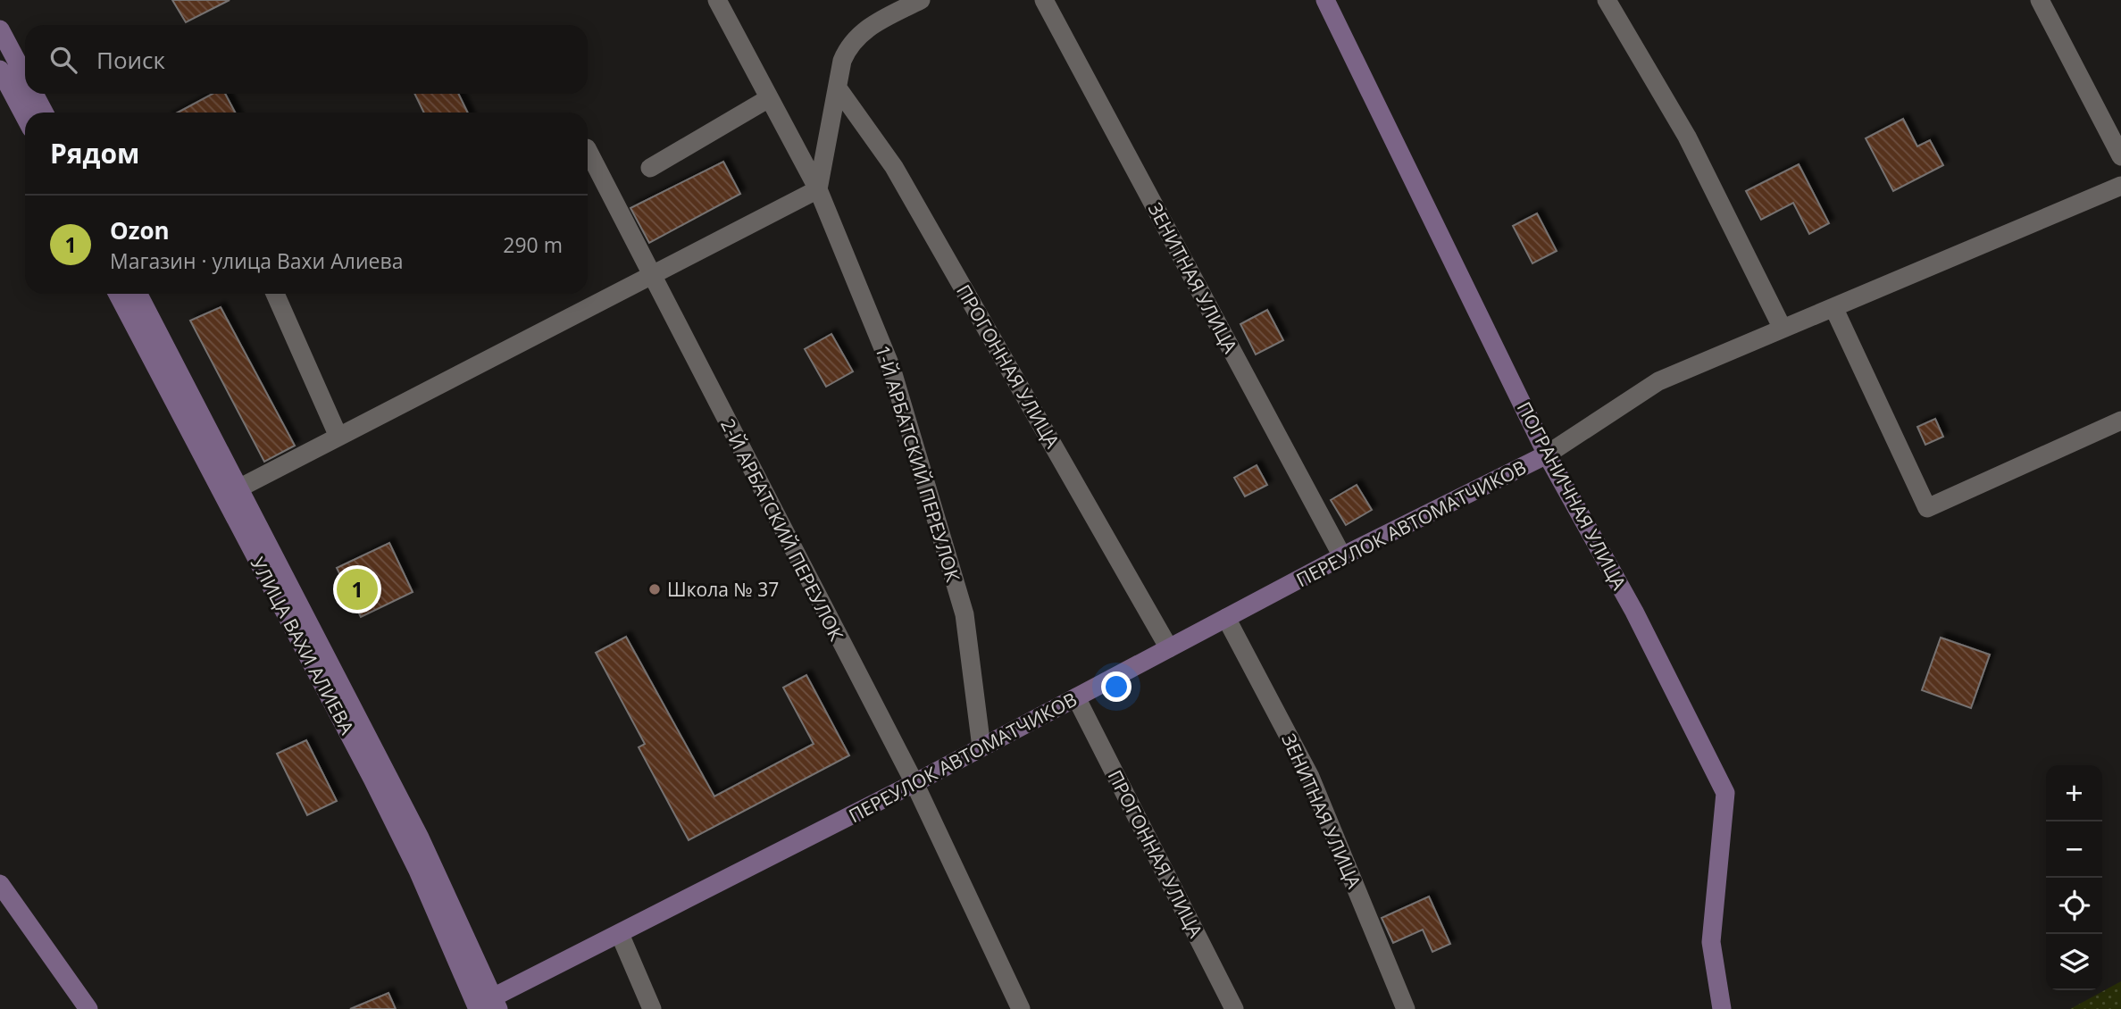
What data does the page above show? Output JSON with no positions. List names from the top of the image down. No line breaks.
{"streets":{"street":["ЗЕНИТНАЯ УЛИЦА","ПРОГОННАЯ УЛИЦА","1-Й АРБАТСКИЙ ПЕРЕУЛОК","ПОГРАНИЧНАЯ УЛИЦА","ПЕРЕУЛОК АВТОМАТЧИКОВ","2-Й АРБАТСКИЙ ПЕРЕУЛОК","УЛИЦА ВАХИ АЛИЕВА"]},"crossings":[["ЗЕНИТНАЯ УЛИЦА","ПЕРЕУЛОК АВТОМАТЧИКОВ"],["ПРОГОННАЯ УЛИЦА","ПЕРЕУЛОК АВТОМАТЧИКОВ"],["1-Й АРБАТСКИЙ ПЕРЕУЛОК","ПЕРЕУЛОК АВТОМАТЧИКОВ"],["ПОГРАНИЧНАЯ УЛИЦА","ПЕРЕУЛОК АВТОМАТЧИКОВ"],["ПЕРЕУЛОК АВТОМАТЧИКОВ","2-Й АРБАТСКИЙ ПЕРЕУЛОК"],["ПЕРЕУЛОК АВТОМАТЧИКОВ","УЛИЦА ВАХИ АЛИЕВА"]],"places":["Школа № 37"],"page":{"search":"Поиск","heading":"Рядом","list":[{"mark":"1","name":"Ozon","note":"Магазин · улица Вахи Алиева","value":"290 m"}],"pins":"1","map_buttons":["+","−"]}}
